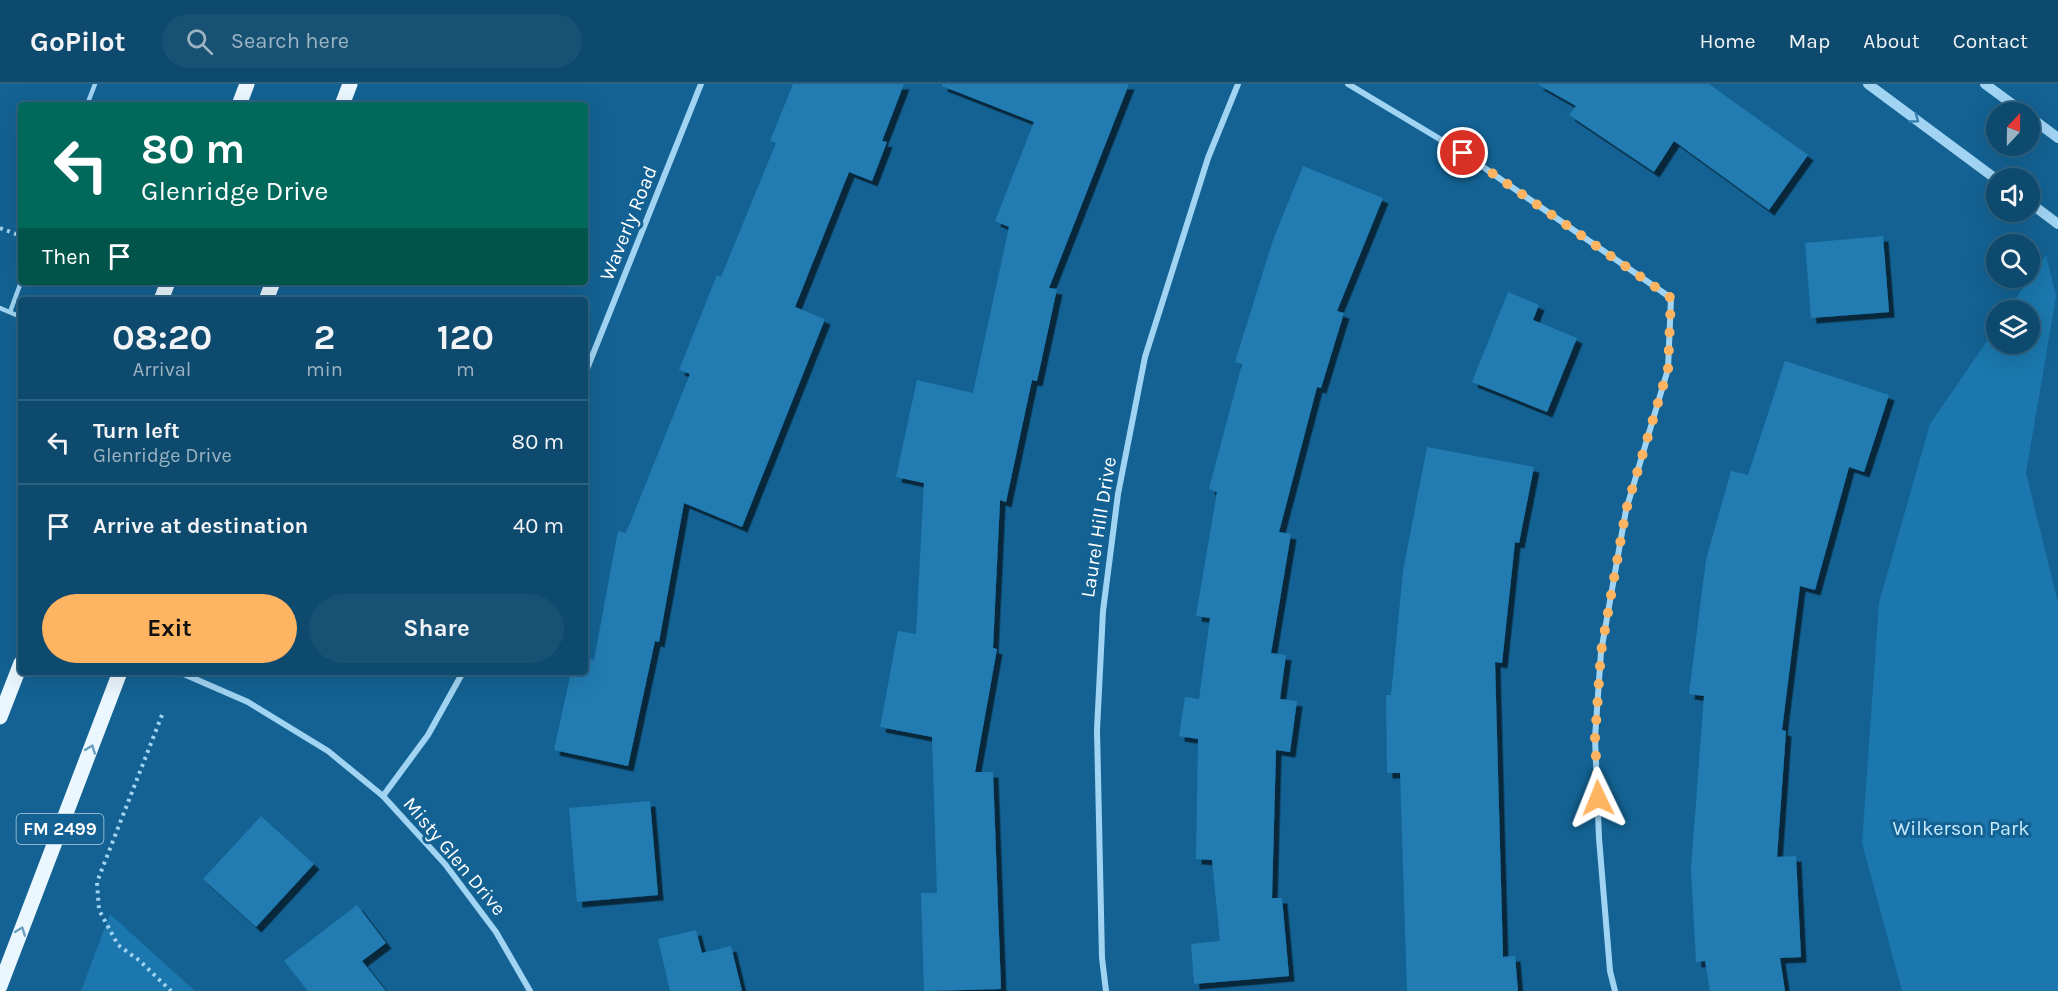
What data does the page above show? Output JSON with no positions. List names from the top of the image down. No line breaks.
{"streets":{"main road":["FM 2499"],"street":["Waverly Road","Laurel Hill Drive","Misty Glen Drive"]},"parks":["Wilkerson Park"],"north":"top","page":{"header":"GoPilot","search":"Search here","nav":["Home","Map","About","Contact"],"turn":["80 m","Glenridge Drive"],"then":"Then","eta":["08:20","Arrival","2","min","120","m"],"list":[{"name":"Turn left","note":"Glenridge Drive","value":"80 m"},{"name":"Arrive at destination","value":"40 m"}],"buttons":["Exit","Share"]}}
